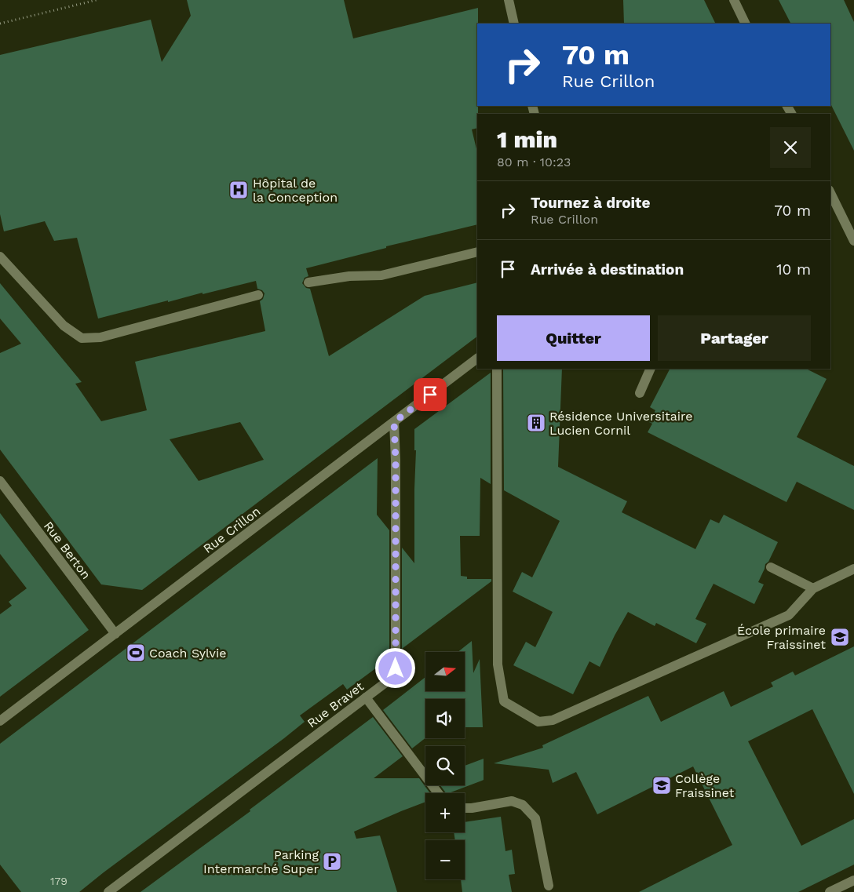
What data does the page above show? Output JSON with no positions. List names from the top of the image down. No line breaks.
{"streets":{"street":["Rue Crillon","Rue Berton","Rue Bravet"]},"crossings":[["Rue Crillon","Rue Berton"],["Rue Crillon","Rue Bravet"]],"places":{"hospital":["Hôpital de la Conception"],"building":["Résidence Universitaire Lucien Cornil"],"school or university":["École primaire Fraissinet","Collège Fraissinet"],"sports":["Coach Sylvie"],"parking":["Parking Intermarché Super"]},"house_numbers":["179"],"north":"right","page":{"turn":["70 m","Rue Crillon"],"heading":["1 min","80 m · 10:23"],"list":[{"name":"Tournez à droite","note":"Rue Crillon","value":"70 m"},{"name":"Arrivée à destination","value":"10 m"}],"buttons":["Quitter","Partager"],"map_buttons":["+","−"]}}
